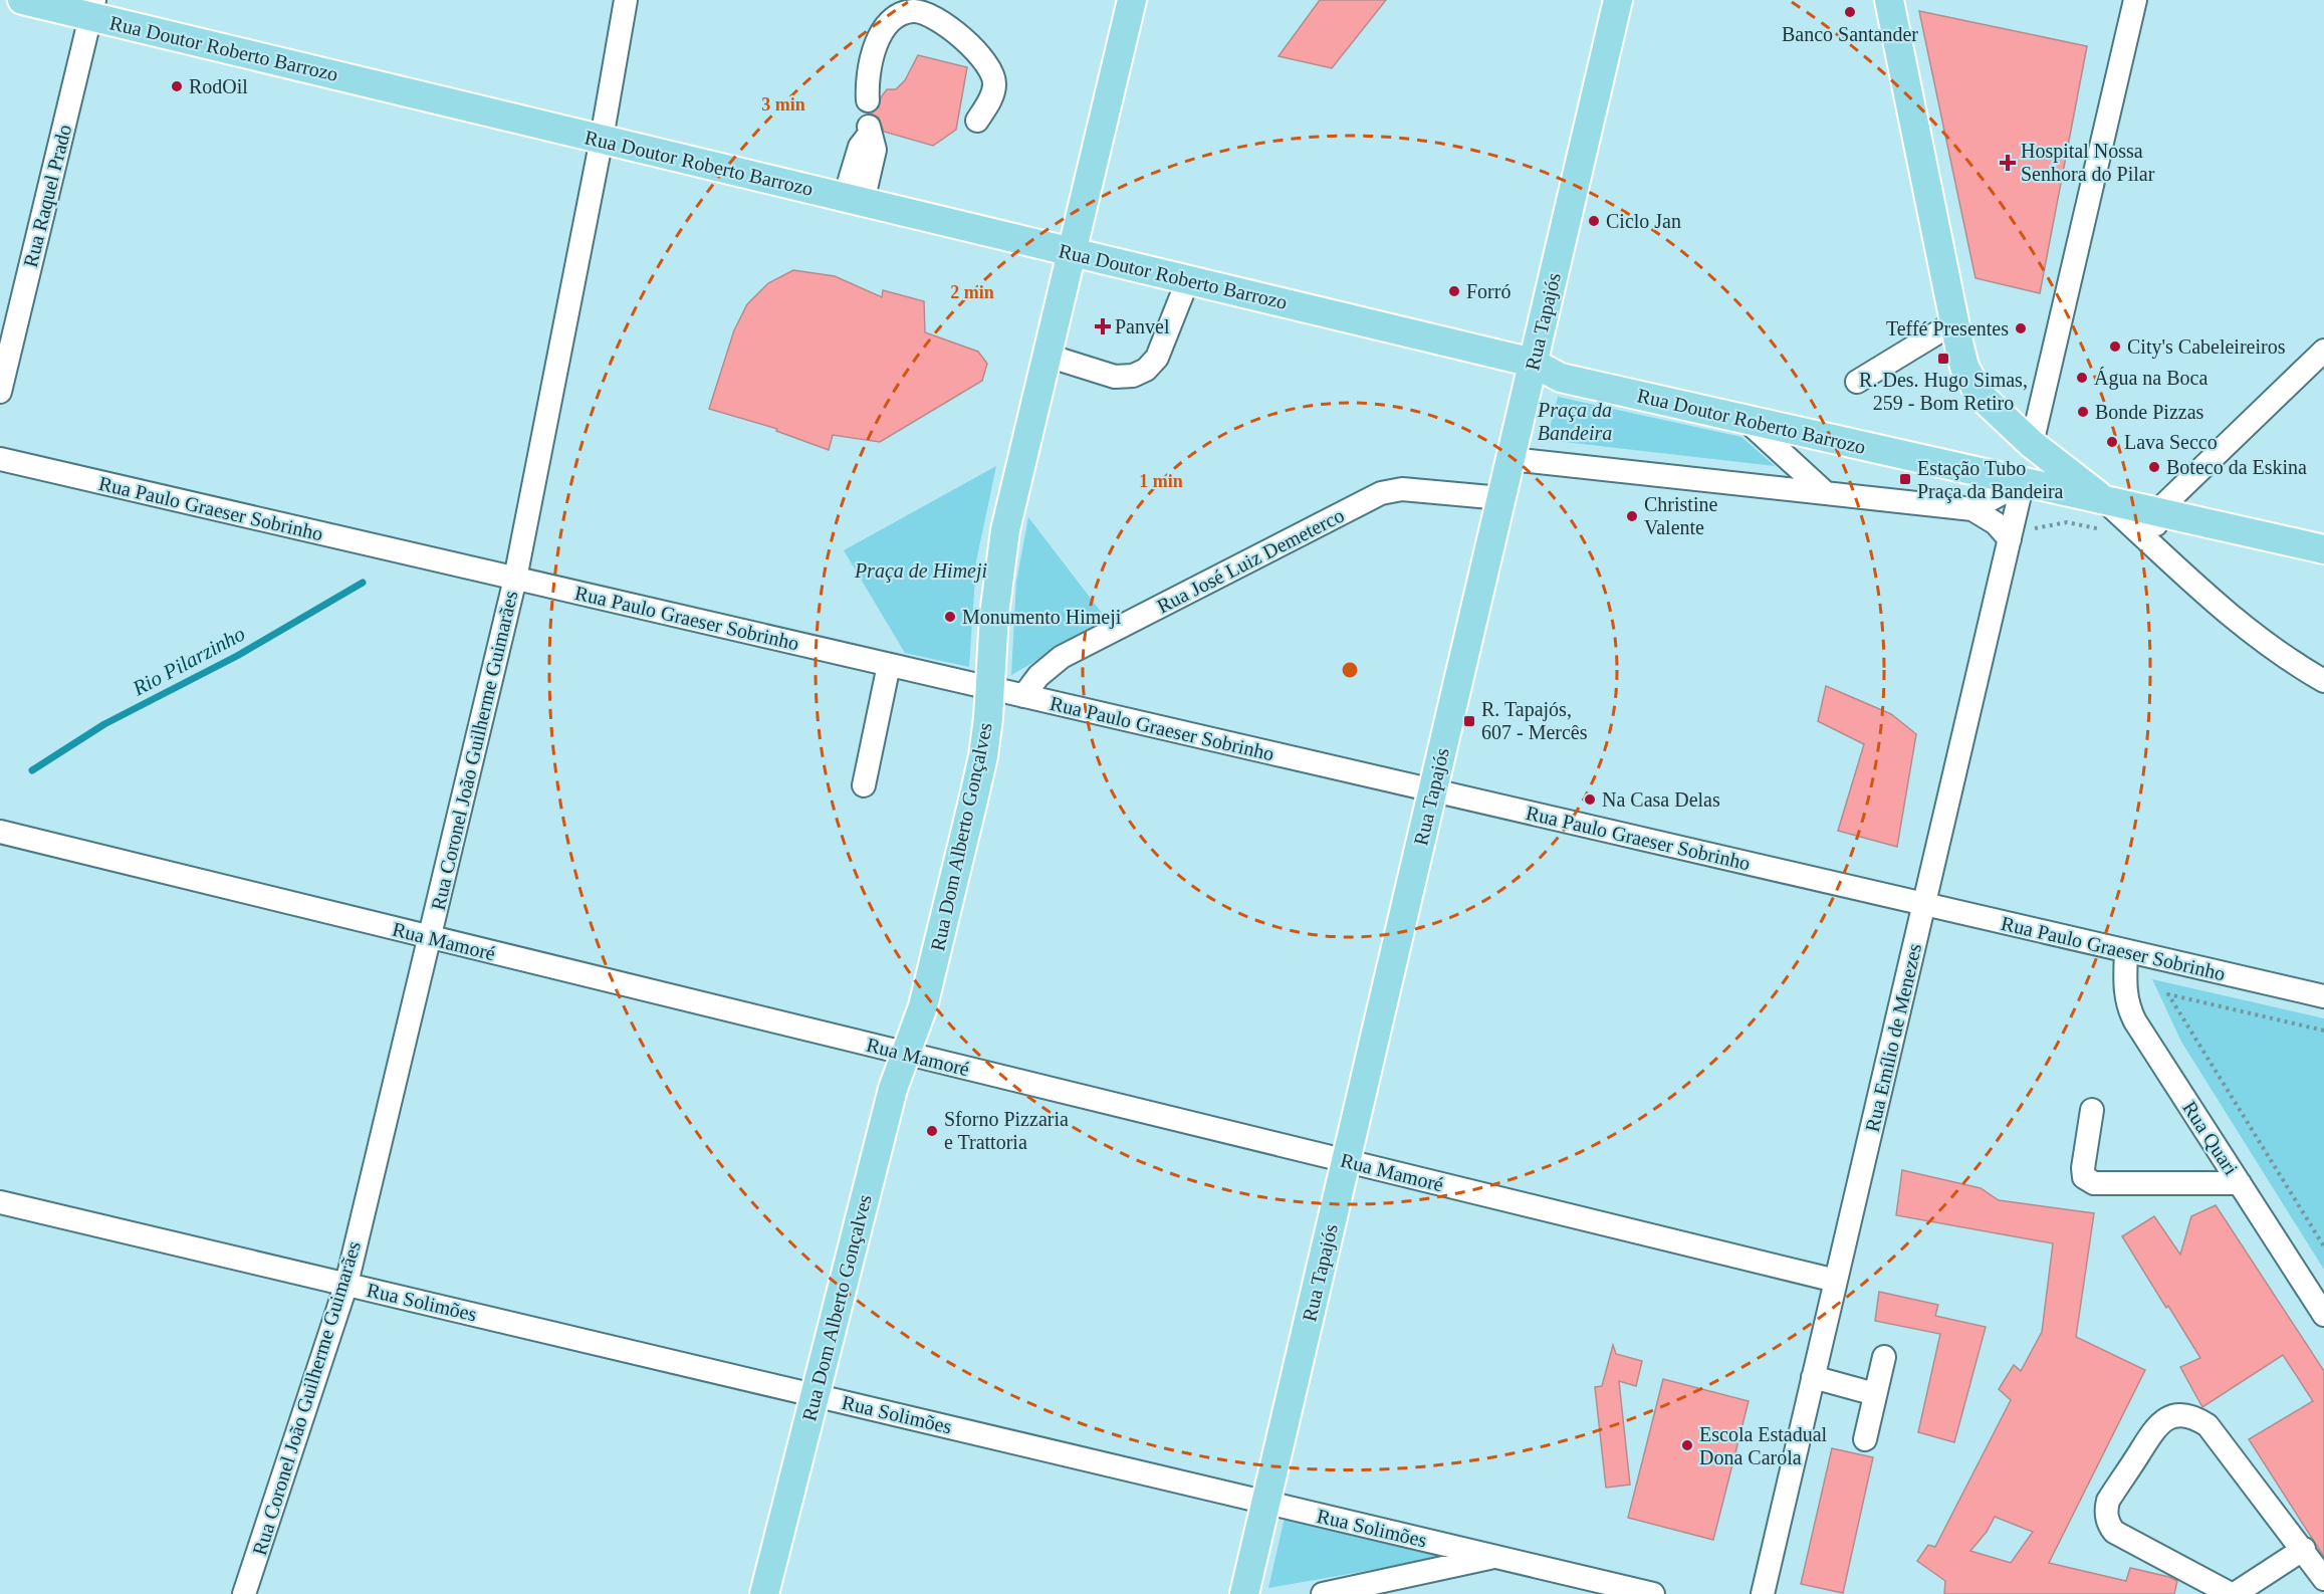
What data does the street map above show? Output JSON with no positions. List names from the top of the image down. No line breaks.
{"streets":{"main road":["Rua Doutor Roberto Barrozo","Rua Tapajós","Rua Dom Alberto Gonçalves"],"street":["Rua Raquel Prado","Rua Paulo Graeser Sobrinho","Rua José Luiz Demeterco","Rua Coronel João Guilherme Guimarães","Rua Mamoré","Rua Emílio de Menezes","Rua Quari","Rua Solimões"]},"crossings":[["Rua Doutor Roberto Barrozo","Rua Raquel Prado"],["Rua Doutor Roberto Barrozo","Rua Tapajós"],["Rua Doutor Roberto Barrozo","Rua Coronel João Guilherme Guimarães"],["Rua Doutor Roberto Barrozo","Rua Dom Alberto Gonçalves"],["Rua Doutor Roberto Barrozo","Rua Emílio de Menezes"],["Rua Tapajós","Rua Paulo Graeser Sobrinho"],["Rua Tapajós","Rua José Luiz Demeterco"],["Rua Tapajós","Rua Mamoré"],["Rua Tapajós","Rua Solimões"],["Rua Paulo Graeser Sobrinho","Rua José Luiz Demeterco"],["Rua Paulo Graeser Sobrinho","Rua Coronel João Guilherme Guimarães"],["Rua Paulo Graeser Sobrinho","Rua Dom Alberto Gonçalves"],["Rua Paulo Graeser Sobrinho","Rua Emílio de Menezes"],["Rua Paulo Graeser Sobrinho","Rua Quari"],["Rua Coronel João Guilherme Guimarães","Rua Mamoré"],["Rua Coronel João Guilherme Guimarães","Rua Solimões"],["Rua Dom Alberto Gonçalves","Rua Mamoré"],["Rua Dom Alberto Gonçalves","Rua Solimões"],["Rua Mamoré","Rua Emílio de Menezes"]],"water":["Rio Pilarzinho"],"parks":["Praça da Bandeira","Praça de Himeji"],"places":{"other":["Banco Santander","RodOil","Ciclo Jan","Forró","Teffé Presentes","City's Cabeleireiros","Água na Boca","Bonde Pizzas","Lava Secco","Boteco da Eskina","Christine Valente","Monumento Himeji","Na Casa Delas","Sforno Pizzaria e Trattoria","Escola Estadual Dona Carola"],"health":["Hospital Nossa Senhora do Pilar","Panvel"],"transit":["R. Des. Hugo Simas, 259 - Bom Retiro","Estação Tubo Praça da Bandeira","R. Tapajós, 607 - Mercês"]},"rings":["3 min","2 min","1 min"]}
